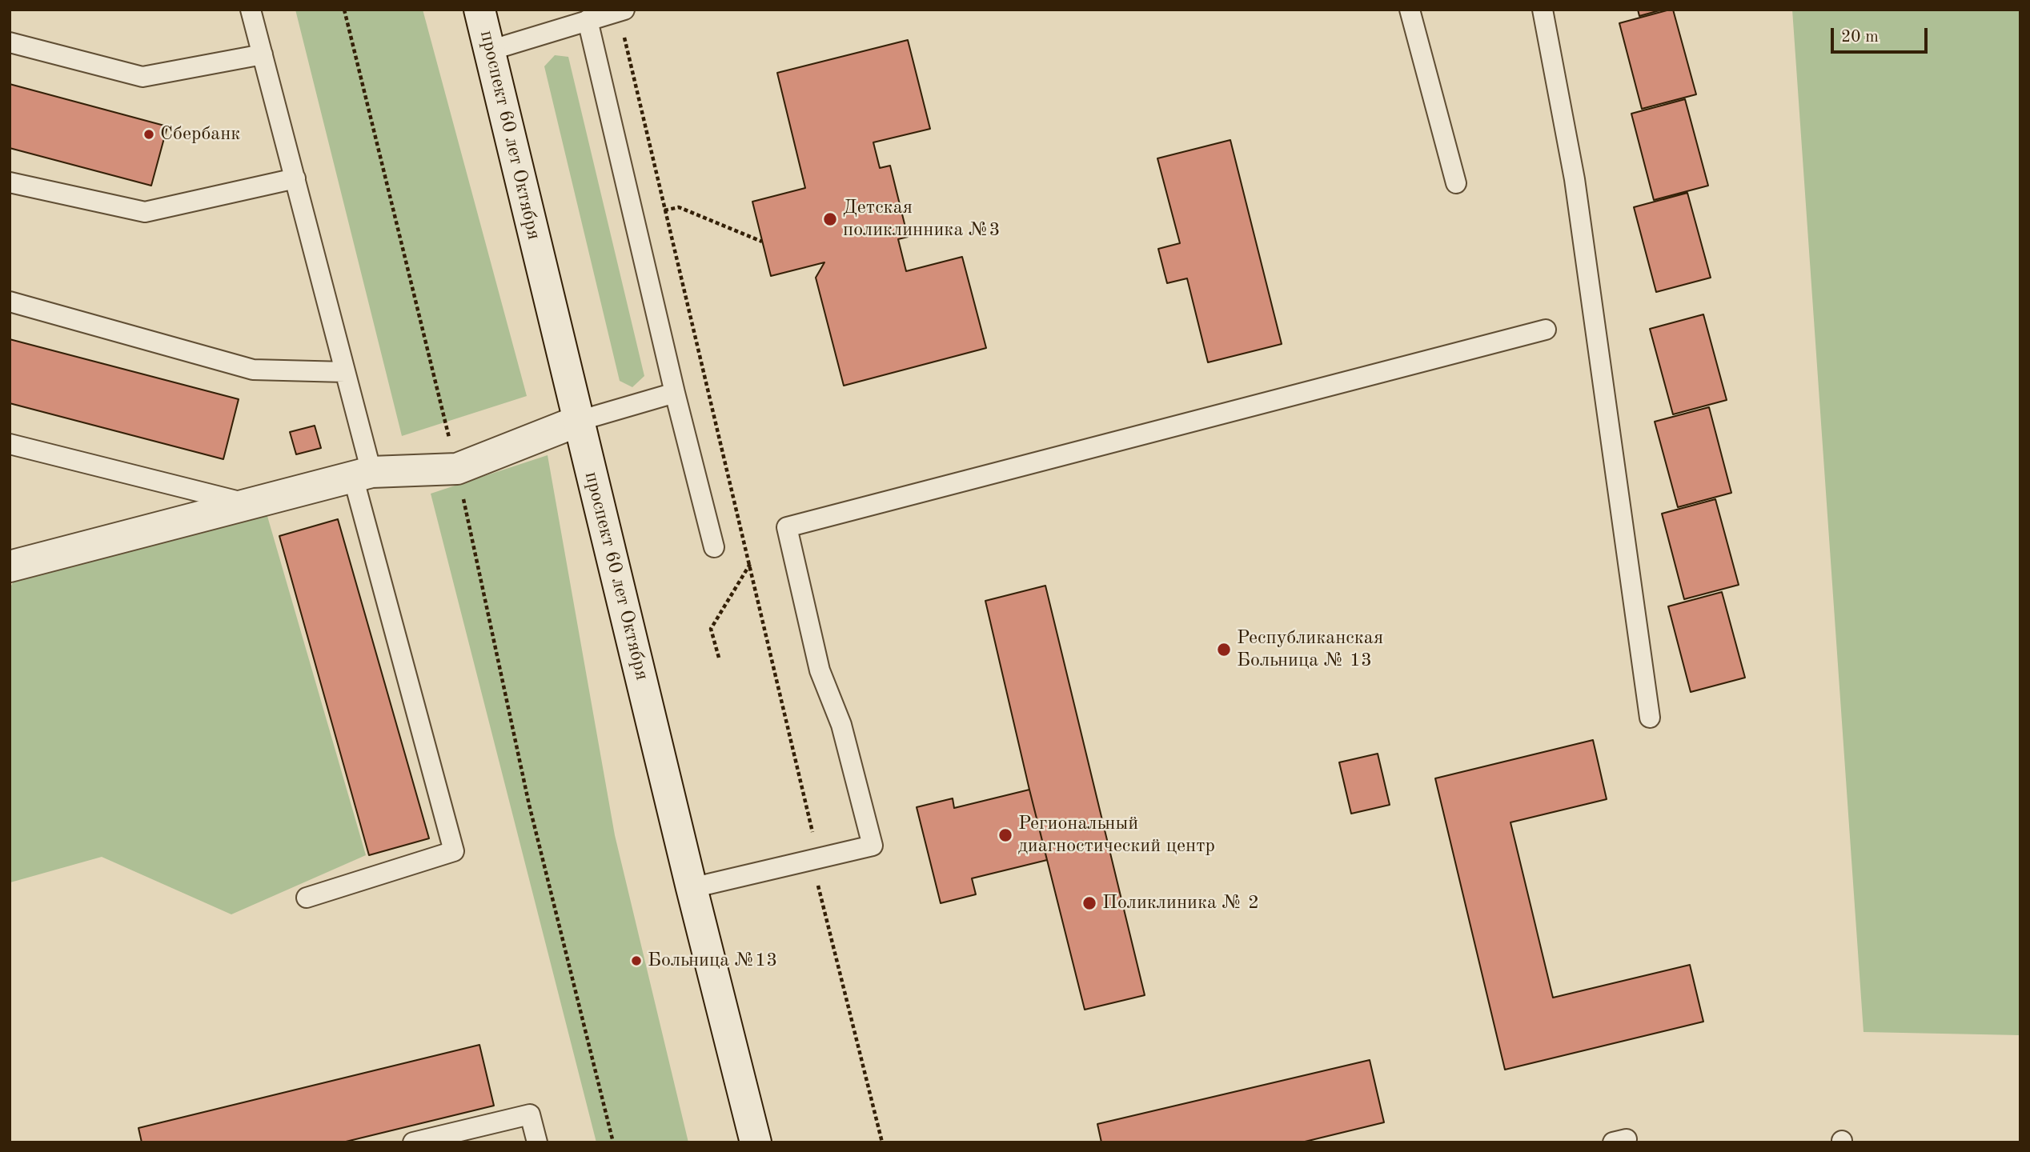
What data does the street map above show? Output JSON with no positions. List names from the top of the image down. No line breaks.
{"streets":{"main road":["проспект 60 лет Октября"]},"places":["Сбербанк","Детская поликлинника №3","Республиканская Больница № 13","Региональный диагностический центр","Поликлиника № 2","Больница №13"],"scale_bar":"20 m"}
